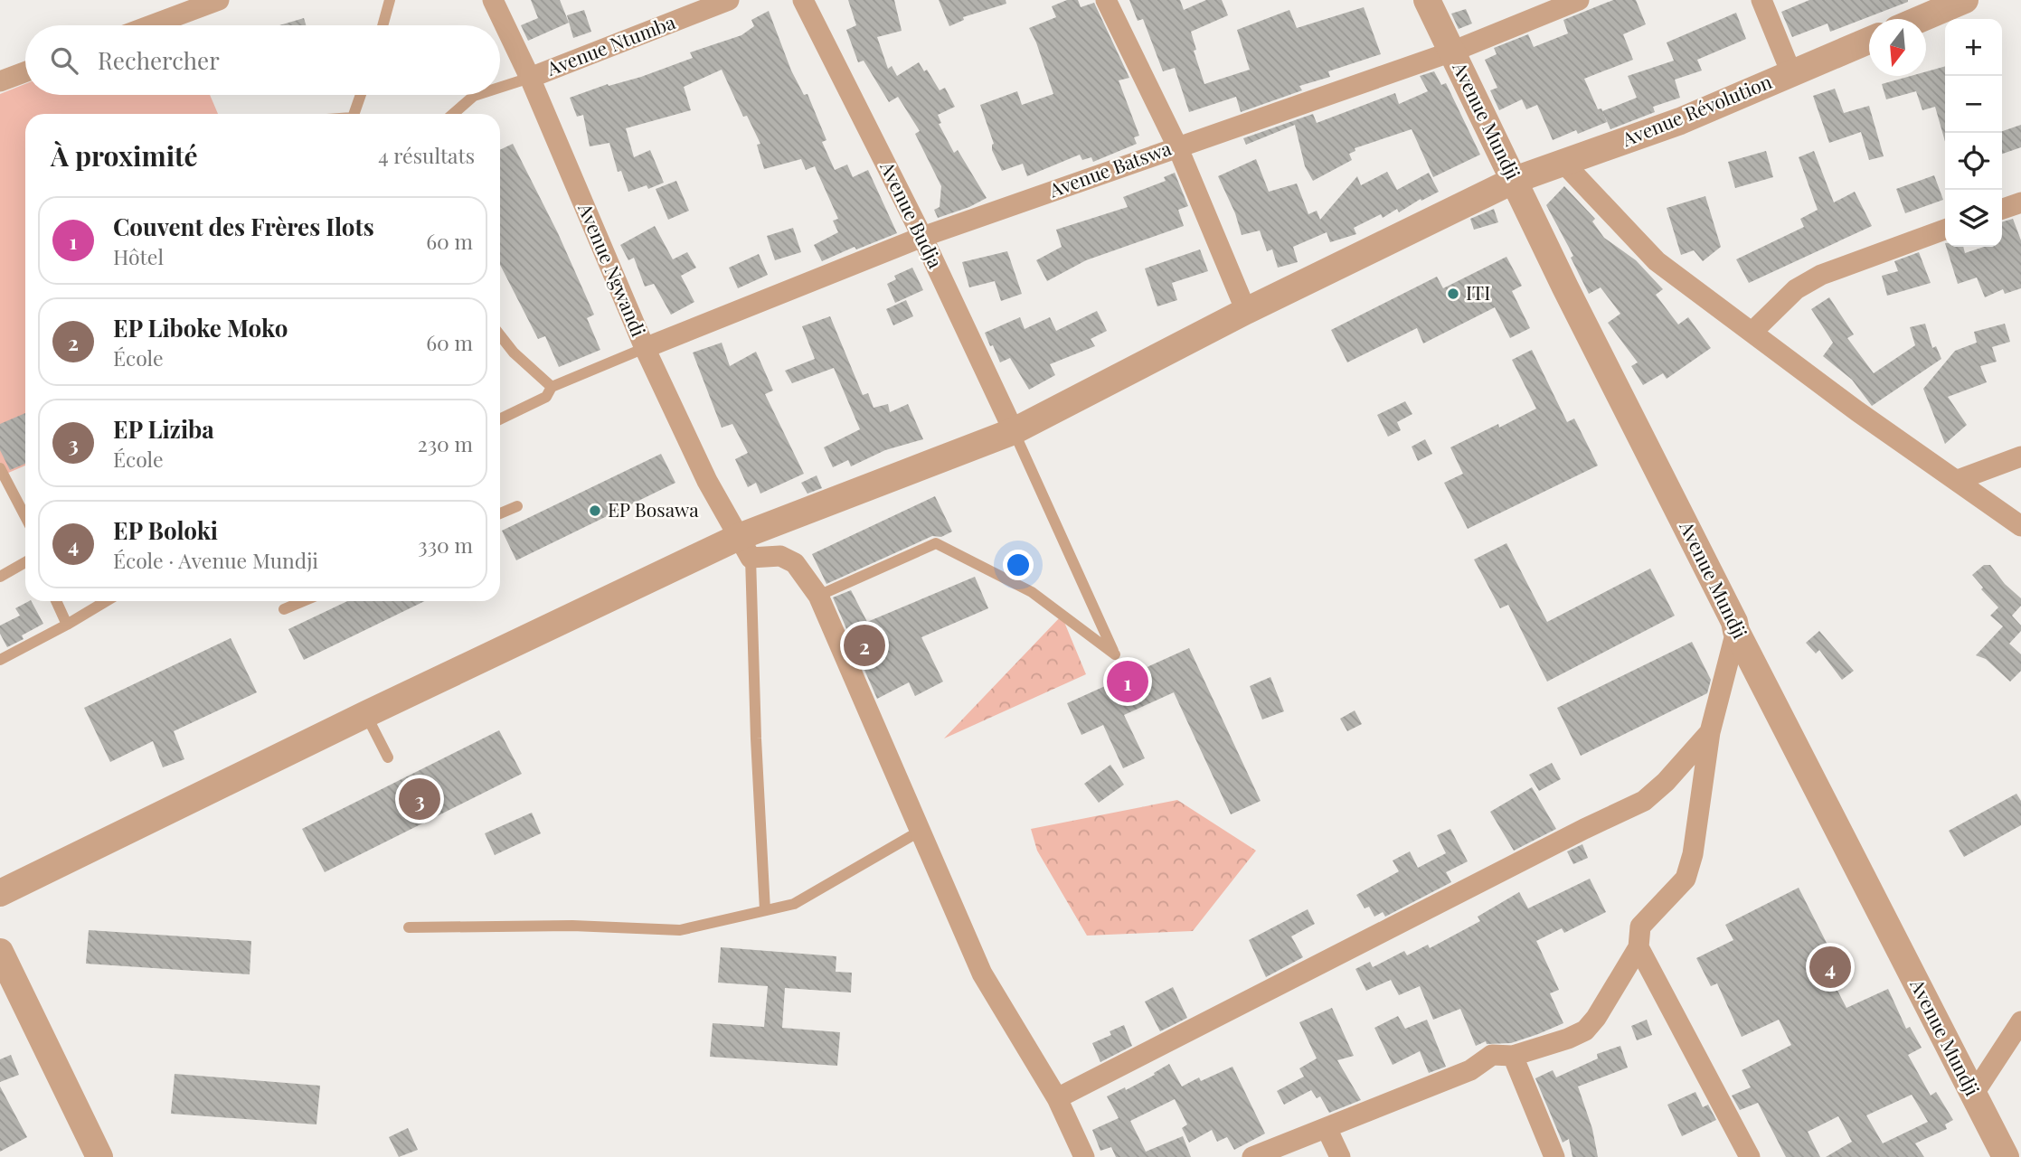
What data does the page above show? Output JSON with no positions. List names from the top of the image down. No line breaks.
{"streets":{"street":["Avenue Ntumba","Avenue Révolution","Avenue Mundji","Avenue Batswa","Avenue Budja","Avenue Ngwandi"]},"crossings":[["Avenue Ntumba","Avenue Ngwandi"],["Avenue Révolution","Avenue Mundji"],["Avenue Révolution","Avenue Budja"],["Avenue Révolution","Avenue Ngwandi"],["Avenue Mundji","Avenue Batswa"],["Avenue Batswa","Avenue Budja"],["Avenue Batswa","Avenue Ngwandi"]],"places":["ITI","EP Bosawa"],"north":"bottom","page":{"map_buttons":["+","−"],"search":"Rechercher","heading":["À proximité","4 résultats"],"list":[{"mark":"1","name":"Couvent des Frères Ilots","note":"Hôtel","value":"60 m"},{"mark":"2","name":"EP Liboke Moko","note":"École","value":"60 m"},{"mark":"3","name":"EP Liziba","note":"École","value":"230 m"},{"mark":"4","name":"EP Boloki","note":"École · Avenue Mundji","value":"330 m"}],"pins":["2","1","3","4"]}}
